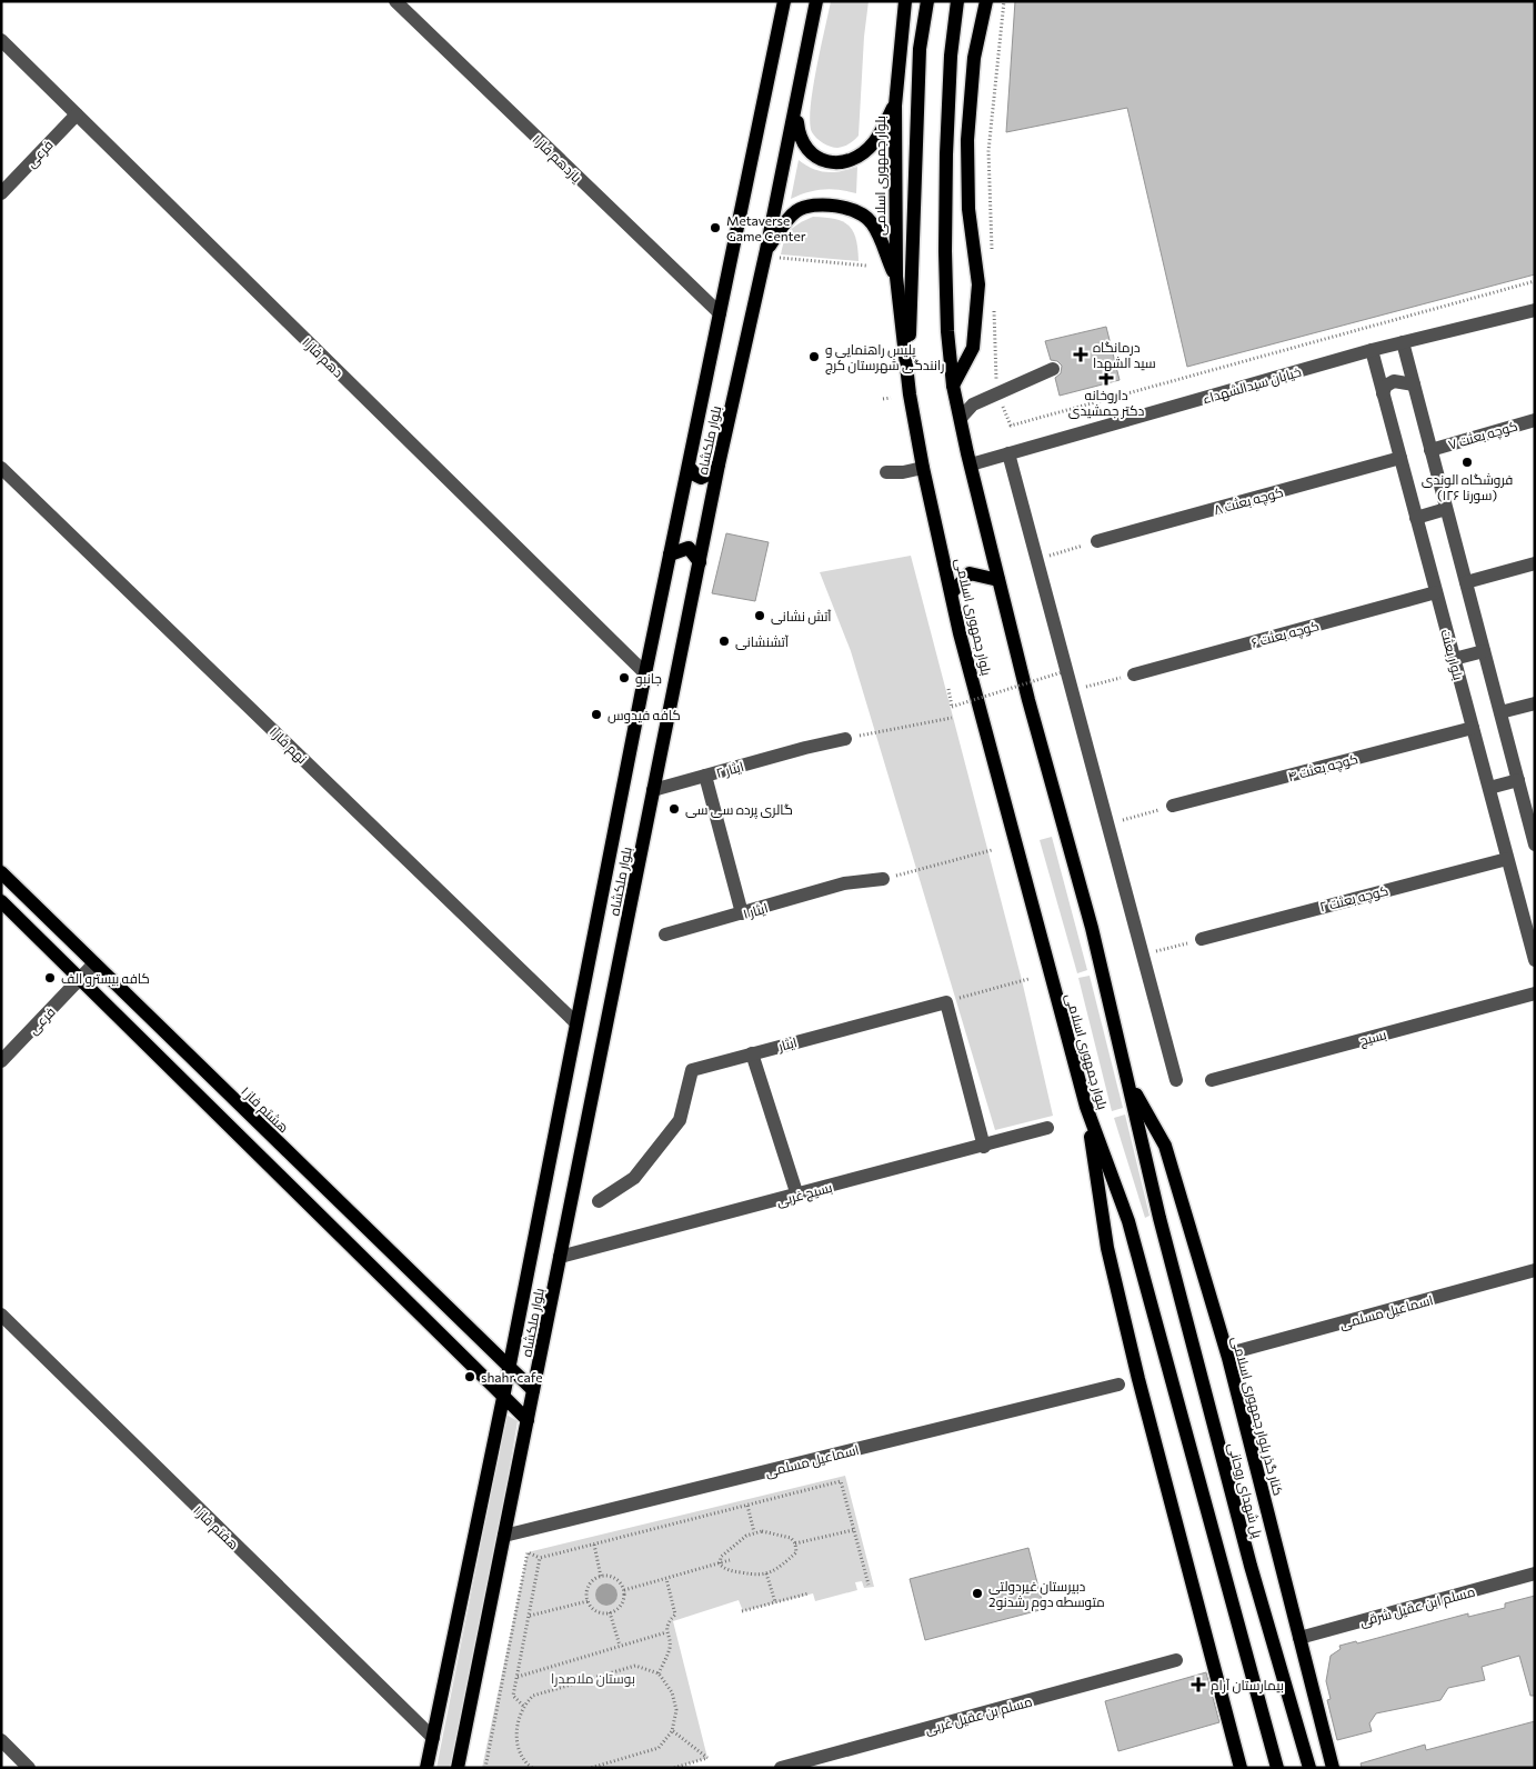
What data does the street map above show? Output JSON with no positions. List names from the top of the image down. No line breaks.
{"streets":{"main road":["بلوار جمهوری اسلامی","بلوار ملکشاه","هشتم فاز ۱","کنار گذر بلوار جمهوری اسلامی","پل شهدای روحانی"],"street":["فرعی","یازدهم فاز ۱","دهم فاز ۱","خیابان سیدالشهداء","کوچه بعثت ۷","کوچه بعثت ۸","کوچه بعثت ۶","بلوار بعثت","نهم فاز ۱","کوچه بعثت ۴","ایثار ۲","کوچه بعثت ۲","ایثار ۱","بسیج","ایثار","بسیج غربی","اسماعیل مسلمی","هفتم فاز ۱","مسلم ابن عقیل شرقی","مسلم بن عقیل غربی"]},"crossings":[["فرعی","دهم فاز ۱"],["فرعی","هشتم فاز ۱"],["یازدهم فاز ۱","بلوار ملکشاه"],["دهم فاز ۱","بلوار ملکشاه"],["خیابان سیدالشهداء","بلوار بعثت"],["بلوار ملکشاه","نهم فاز ۱"],["بلوار ملکشاه","ایثار ۲"],["بلوار ملکشاه","هشتم فاز ۱"],["بلوار ملکشاه","بسیج غربی"],["بلوار ملکشاه","اسماعیل مسلمی"],["بلوار ملکشاه","هفتم فاز ۱"],["کوچه بعثت ۸","بلوار بعثت"],["کوچه بعثت ۶","بلوار بعثت"],["بلوار بعثت","کوچه بعثت ۴"],["بلوار بعثت","کوچه بعثت ۲"],["کنار گذر بلوار جمهوری اسلامی","پل شهدای روحانی"],["کنار گذر بلوار جمهوری اسلامی","مسلم ابن عقیل شرقی"]],"parks":["بوستان ملاصدرا"],"places":{"other":["Metaverse Game Center","پلیس راهنمایی و رانندگی شهرستان کرج","فروشگاه الوندی (سورنا ۱۲۶)","آتش نشانی","آتشنشانی","جانبو","كافه فيدوس","گالری پرده سی سی","کافه بیسترو الف","shahr cafe","دبیرستان غیردولتی متوسطه دوم رشدنو2"],"health":["درمانگاه سید الشهدا","داروخانه دکتر جمشیدی","بیمارستان آرام"]}}
